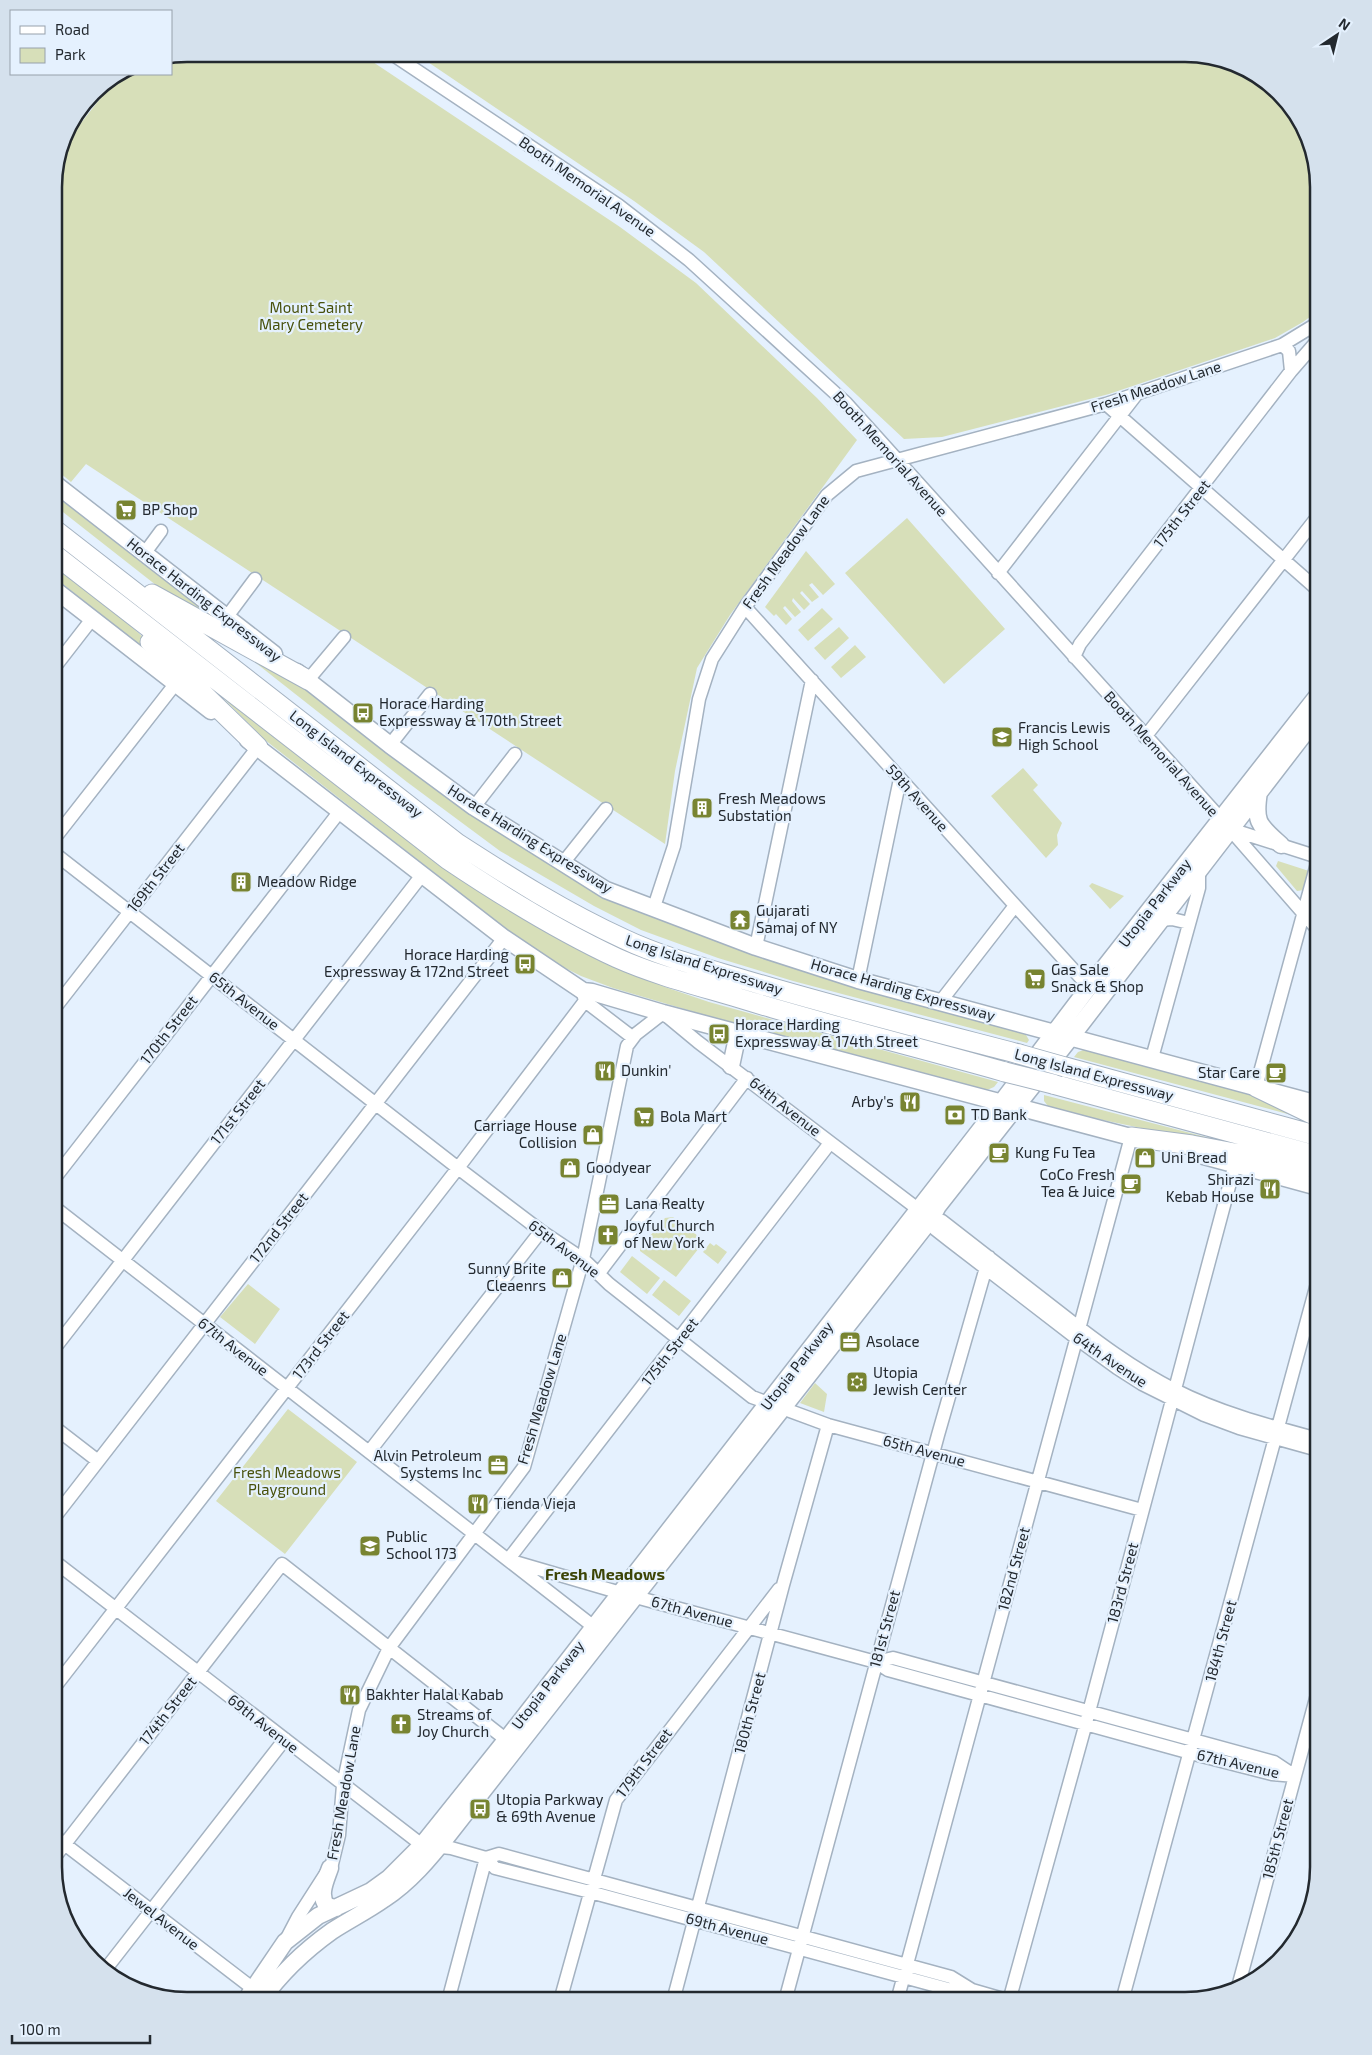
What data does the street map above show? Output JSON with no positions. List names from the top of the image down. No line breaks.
{"streets":{"highway":["Long Island Expressway"],"main road":["Horace Harding Expressway","Utopia Parkway"],"street":["Booth Memorial Avenue","Fresh Meadow Lane","175th Street","59th Avenue","169th Street","65th Avenue","170th Street","64th Avenue","171st Street","172nd Street","173rd Street","67th Avenue","182nd Street","183rd Street","181st Street","184th Street","174th Street","180th Street","69th Avenue","179th Street","185th Street","Jewel Avenue"]},"crossings":[["Booth Memorial Avenue","Fresh Meadow Lane"],["Booth Memorial Avenue","175th Street"],["Booth Memorial Avenue","Utopia Parkway"],["Fresh Meadow Lane","Horace Harding Expressway"],["Fresh Meadow Lane","59th Avenue"],["Fresh Meadow Lane","Utopia Parkway"],["Fresh Meadow Lane","65th Avenue"],["Fresh Meadow Lane","67th Avenue"],["Fresh Meadow Lane","174th Street"],["Fresh Meadow Lane","69th Avenue"],["175th Street","65th Avenue"],["175th Street","64th Avenue"],["175th Street","67th Avenue"],["Horace Harding Expressway","Utopia Parkway"],["59th Avenue","Utopia Parkway"],["169th Street","65th Avenue"],["Utopia Parkway","65th Avenue"],["Utopia Parkway","64th Avenue"],["Utopia Parkway","67th Avenue"],["Utopia Parkway","69th Avenue"],["65th Avenue","170th Street"],["65th Avenue","171st Street"],["65th Avenue","172nd Street"],["65th Avenue","173rd Street"],["65th Avenue","182nd Street"],["65th Avenue","183rd Street"],["65th Avenue","181st Street"],["65th Avenue","180th Street"],["64th Avenue","182nd Street"],["64th Avenue","183rd Street"],["64th Avenue","181st Street"],["64th Avenue","184th Street"],["171st Street","67th Avenue"],["172nd Street","67th Avenue"],["173rd Street","67th Avenue"],["173rd Street","69th Avenue"],["67th Avenue","182nd Street"],["67th Avenue","183rd Street"],["67th Avenue","181st Street"],["67th Avenue","184th Street"],["67th Avenue","180th Street"],["67th Avenue","179th Street"],["67th Avenue","185th Street"],["182nd Street","69th Avenue"],["181st Street","69th Avenue"],["174th Street","69th Avenue"],["174th Street","Jewel Avenue"],["180th Street","69th Avenue"],["180th Street","179th Street"],["69th Avenue","179th Street"]],"districts":["Fresh Meadows"],"parks":["Mount Saint Mary Cemetery","Fresh Meadows Playground"],"places":{"supermarket":["BP Shop","Gas Sale Snack & Shop","Bola Mart"],"bus stop":["Horace Harding Expressway & 170th Street","Horace Harding Expressway & 172nd Street","Horace Harding Expressway & 174th Street","Utopia Parkway & 69th Avenue"],"school or university":["Francis Lewis High School","Public School 173"],"building":["Fresh Meadows Substation","Meadow Ridge"],"temple":["Gujarati Samaj of NY"],"restaurant":["Dunkin'","Arby's","Shirazi Kebab House","Tienda Vieja","Bakhter Halal Kabab"],"cafe":["Star Care","Kung Fu Tea","CoCo Fresh Tea & Juice"],"bank":["TD Bank"],"shop":["Carriage House Collision","Uni Bread","Goodyear","Sunny Brite Cleaenrs"],"office":["Lana Realty","Asolace","Alvin Petroleum Systems Inc"],"church":["Joyful Church of New York","Streams of Joy Church"],"synagogue":["Utopia Jewish Center"]},"legend":["Road","Park"],"scale_bar":"100 m","north":"top right"}
